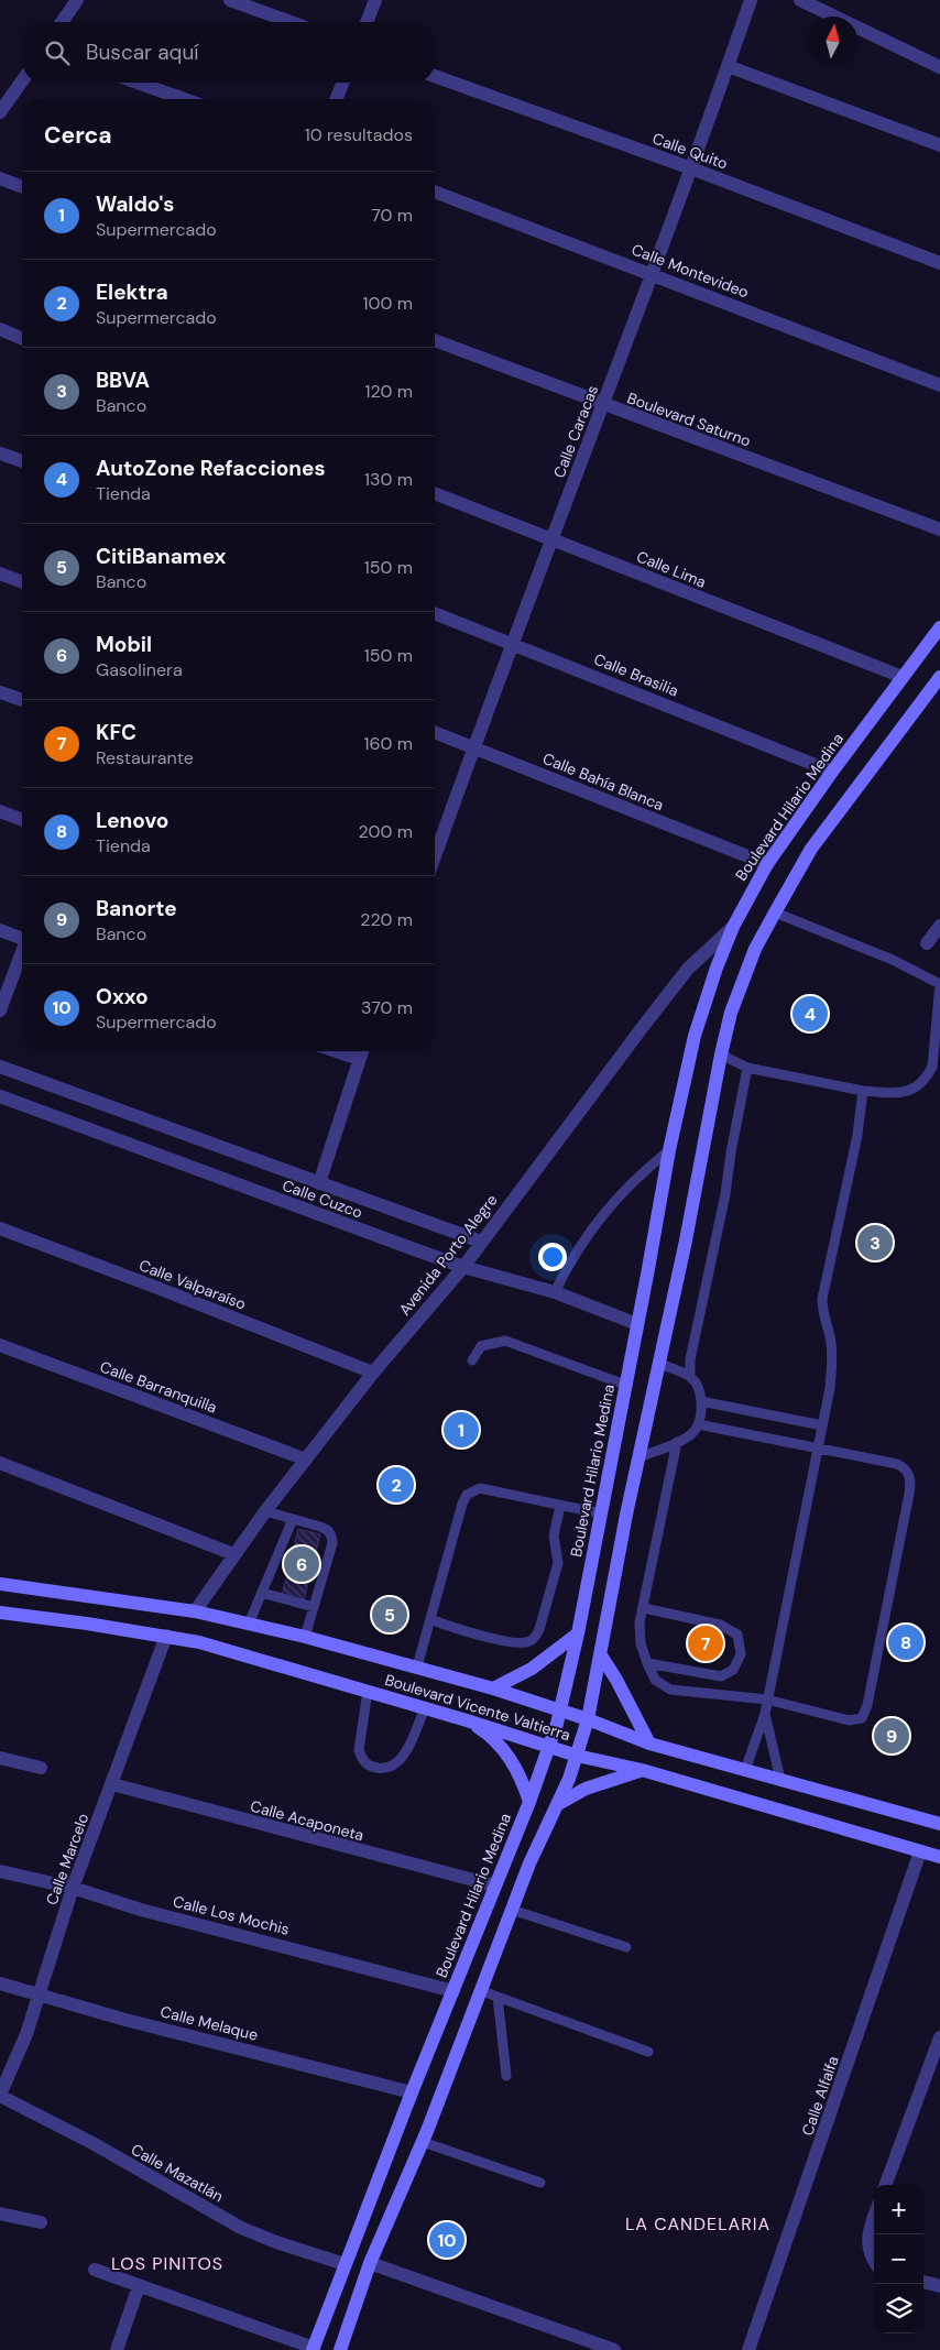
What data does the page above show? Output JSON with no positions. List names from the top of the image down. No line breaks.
{"streets":{"main road":["Boulevard Hilario Medina","Boulevard Vicente Valtierra"],"street":["Calle Quito","Calle Montevideo","Boulevard Saturno","Calle Caracas","Calle Lima","Calle Brasilia","Calle Bahía Blanca","Calle Cuzco","Avenida Porto Alegre","Calle Valparaíso","Calle Barranquilla","Calle Acaponeta","Calle Marcelo","Calle Los Mochis","Calle Melaque","Calle Alfalfa","Calle Mazatlán"]},"crossings":[["Calle Quito","Calle Caracas"],["Calle Montevideo","Calle Caracas"],["Boulevard Saturno","Calle Caracas"],["Calle Caracas","Calle Lima"],["Calle Caracas","Calle Brasilia"],["Calle Caracas","Calle Bahía Blanca"],["Calle Lima","Boulevard Hilario Medina"],["Calle Brasilia","Boulevard Hilario Medina"],["Calle Bahía Blanca","Boulevard Hilario Medina"],["Boulevard Hilario Medina","Calle Cuzco"],["Boulevard Hilario Medina","Avenida Porto Alegre"],["Boulevard Hilario Medina","Boulevard Vicente Valtierra"],["Boulevard Hilario Medina","Calle Acaponeta"],["Boulevard Hilario Medina","Calle Los Mochis"],["Boulevard Hilario Medina","Calle Melaque"],["Boulevard Hilario Medina","Calle Mazatlán"],["Calle Cuzco","Avenida Porto Alegre"],["Avenida Porto Alegre","Calle Valparaíso"],["Avenida Porto Alegre","Calle Barranquilla"],["Avenida Porto Alegre","Boulevard Vicente Valtierra"],["Boulevard Vicente Valtierra","Calle Marcelo"],["Boulevard Vicente Valtierra","Calle Alfalfa"],["Calle Acaponeta","Calle Marcelo"],["Calle Marcelo","Calle Los Mochis"],["Calle Marcelo","Calle Melaque"],["Calle Marcelo","Calle Mazatlán"]],"districts":["LA CANDELARIA","LOS PINITOS"],"north":"top","page":{"search":"Buscar aquí","heading":["Cerca","10 resultados"],"list":[{"mark":"1","name":"Waldo's","note":"Supermercado","value":"70 m"},{"mark":"2","name":"Elektra","note":"Supermercado","value":"100 m"},{"mark":"3","name":"BBVA","note":"Banco","value":"120 m"},{"mark":"4","name":"AutoZone Refacciones","note":"Tienda","value":"130 m"},{"mark":"5","name":"CitiBanamex","note":"Banco","value":"150 m"},{"mark":"6","name":"Mobil","note":"Gasolinera","value":"150 m"},{"mark":"7","name":"KFC","note":"Restaurante","value":"160 m"},{"mark":"8","name":"Lenovo","note":"Tienda","value":"200 m"},{"mark":"9","name":"Banorte","note":"Banco","value":"220 m"},{"mark":"10","name":"Oxxo","note":"Supermercado","value":"370 m"}],"pins":["4","3","1","2","6","5","8","7","9","10"],"map_buttons":["+","−"]}}
